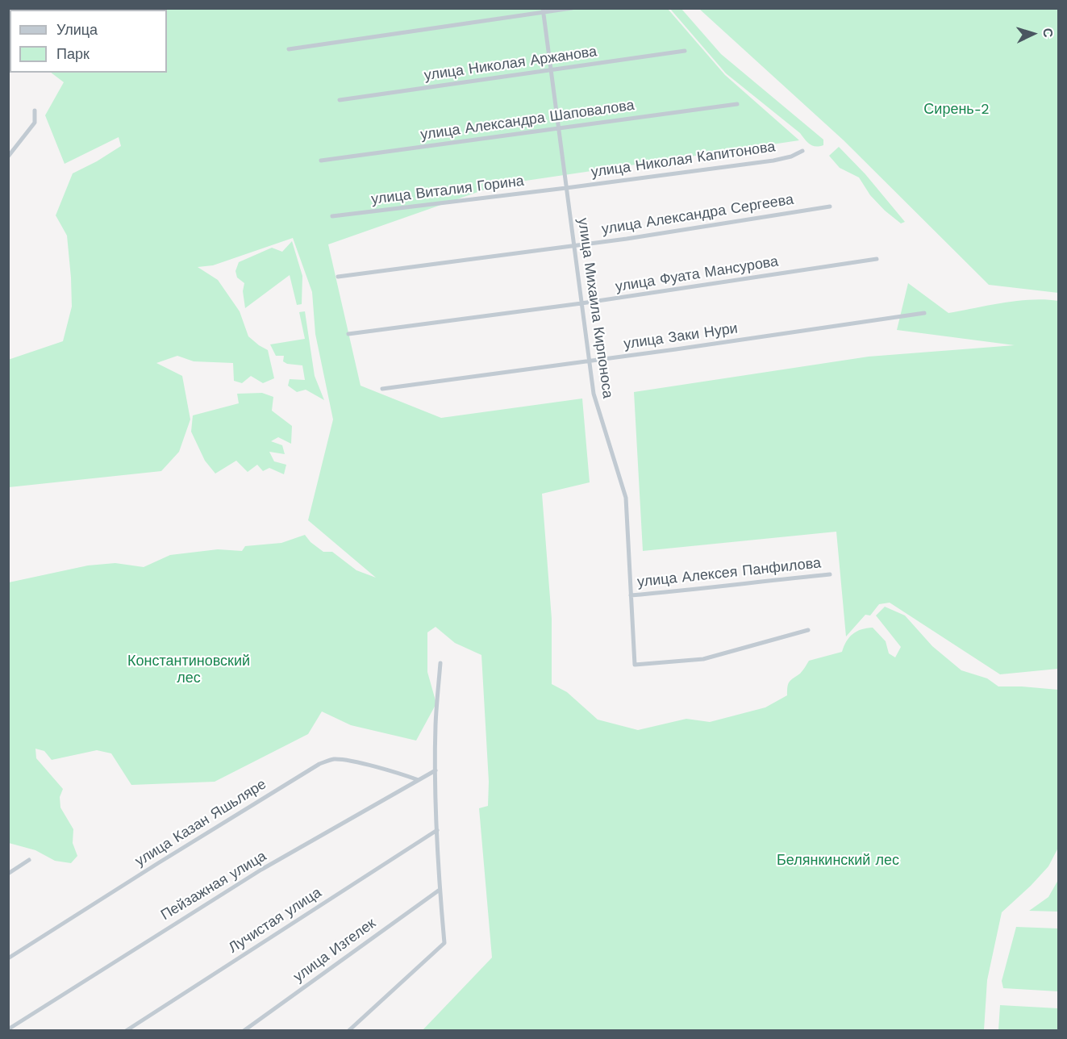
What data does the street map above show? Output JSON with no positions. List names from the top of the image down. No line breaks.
{"streets":{"street":["улица Николая Аржанова","улица Александра Шаповалова","улица Николая Капитонова","улица Виталия Горина","улица Александра Сергеева","улица Фуата Мансурова","улица Михаила Кирпоноса","улица Заки Нури","улица Алексея Панфилова","улица Казан Яшьляре","Пейзажная улица","Лучистая улица","улица Изгелек"]},"crossings":[["улица Николая Аржанова","улица Михаила Кирпоноса"],["улица Александра Шаповалова","улица Михаила Кирпоноса"],["улица Николая Капитонова","улица Виталия Горина"],["улица Николая Капитонова","улица Михаила Кирпоноса"],["улица Виталия Горина","улица Михаила Кирпоноса"],["улица Александра Сергеева","улица Михаила Кирпоноса"],["улица Фуата Мансурова","улица Михаила Кирпоноса"],["улица Михаила Кирпоноса","улица Заки Нури"],["улица Михаила Кирпоноса","улица Алексея Панфилова"],["улица Казан Яшьляре","Пейзажная улица"]],"parks":["Сирень-2","Константиновский лес","Белянкинский лес"],"legend":["Улица","Парк"],"north":"right"}
